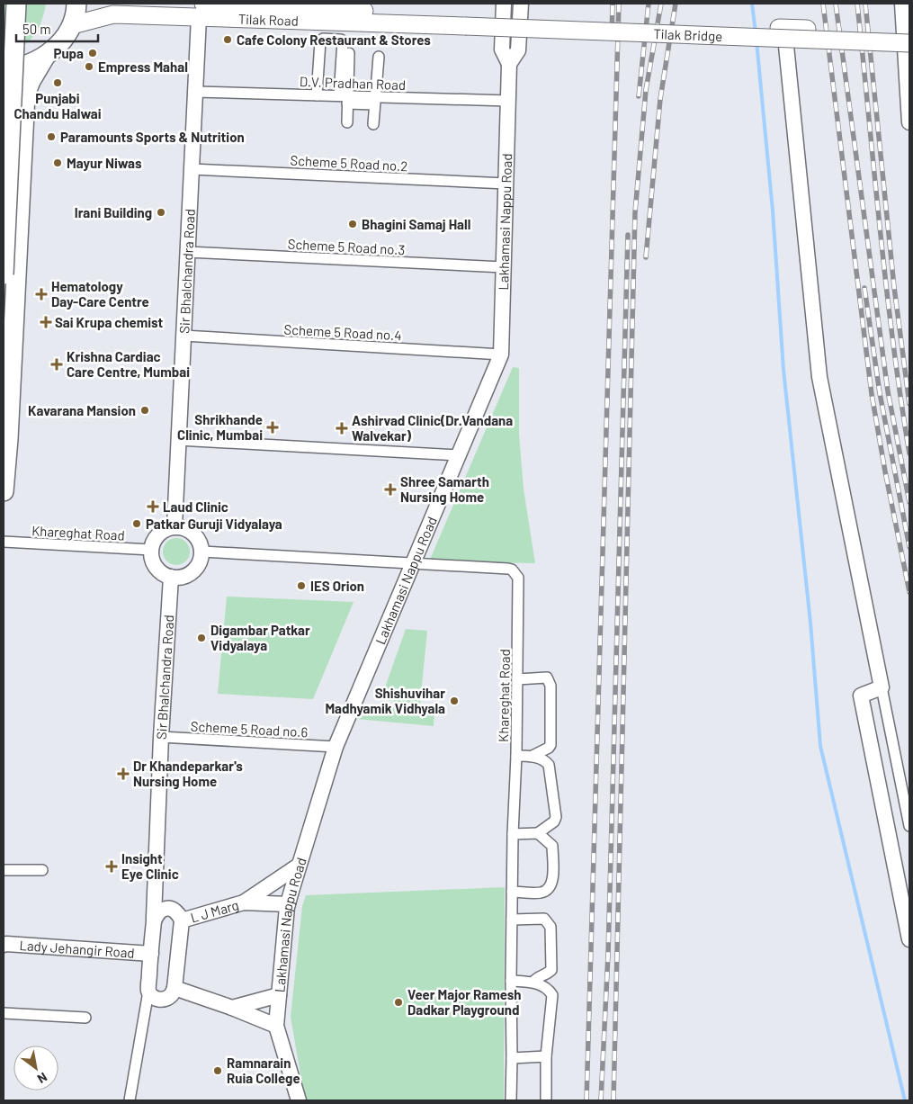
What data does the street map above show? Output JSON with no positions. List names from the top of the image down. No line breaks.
{"streets":{"main road":["Tilak Road","Tilak Bridge"],"street":["D.V. Pradhan Road","Scheme 5 Road no.2","Lakhamasi Nappu Road","Scheme 5 Road no.3","Sir Bhalchandra Road","Scheme 5 Road no.4","Khareghat Road","Scheme 5 Road no.6","L J Marg","Lady Jehangir Road"]},"crossings":[["Tilak Road","Tilak Bridge"],["Tilak Road","Sir Bhalchandra Road"],["D.V. Pradhan Road","Lakhamasi Nappu Road"],["D.V. Pradhan Road","Sir Bhalchandra Road"],["Scheme 5 Road no.2","Lakhamasi Nappu Road"],["Scheme 5 Road no.2","Sir Bhalchandra Road"],["Lakhamasi Nappu Road","Scheme 5 Road no.3"],["Lakhamasi Nappu Road","Scheme 5 Road no.4"],["Lakhamasi Nappu Road","Khareghat Road"],["Lakhamasi Nappu Road","Scheme 5 Road no.6"],["Lakhamasi Nappu Road","L J Marg"],["Scheme 5 Road no.3","Sir Bhalchandra Road"],["Sir Bhalchandra Road","Scheme 5 Road no.4"],["Sir Bhalchandra Road","Khareghat Road"],["Sir Bhalchandra Road","Scheme 5 Road no.6"],["Sir Bhalchandra Road","L J Marg"],["Sir Bhalchandra Road","Lady Jehangir Road"]],"places":{"other":["Cafe Colony Restaurant & Stores","Pupa","Empress Mahal","Punjabi Chandu Halwai","Paramounts Sports & Nutrition","Mayur Niwas","Irani Building","Bhagini Samaj Hall","Kavarana Mansion","Patkar Guruji Vidyalaya","IES Orion","Digambar Patkar Vidyalaya","Shishuvihar Madhyamik Vidhyala","Veer Major Ramesh Dadkar Playground","Ramnarain Ruia College"],"health":["Hematology Day-Care Centre","Sai Krupa chemist","Krishna Cardiac Care Centre, Mumbai","Shrikhande Clinic, Mumbai","Ashirvad Clinic(Dr.Vandana Walvekar)","Shree Samarth Nursing Home","Laud Clinic","Dr Khandeparkar's Nursing Home","Insight Eye Clinic"]},"scale_bar":"50 m","north":"bottom right"}
